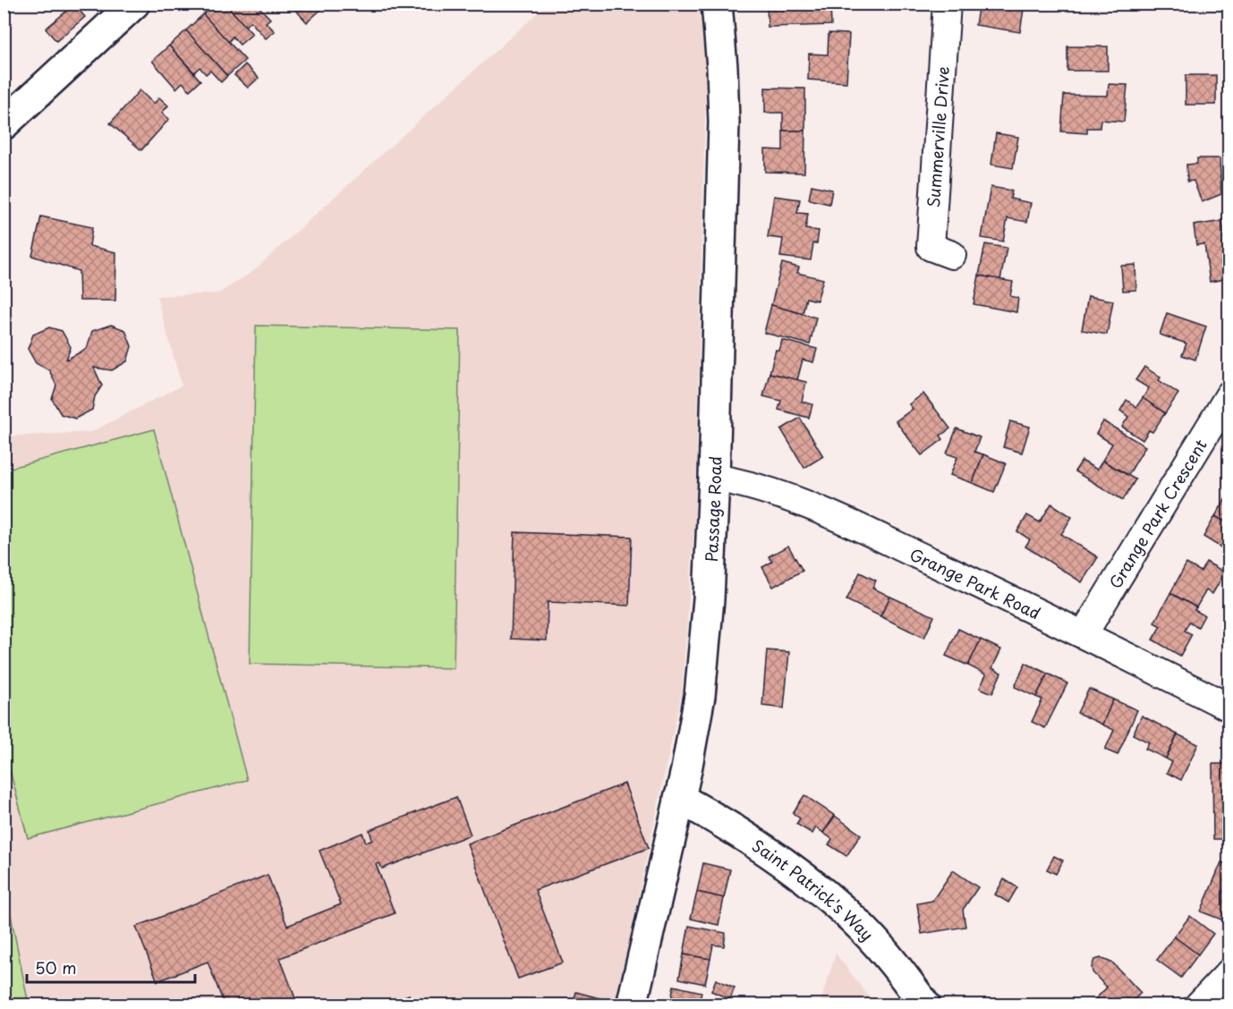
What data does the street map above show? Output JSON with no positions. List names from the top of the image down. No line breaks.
{"streets":{"main road":["Passage Road","Saint Patrick's Way"],"street":["Summerville Drive","Grange Park Crescent","Grange Park Road"]},"crossings":[["Passage Road","Grange Park Road"],["Passage Road","Saint Patrick's Way"],["Grange Park Crescent","Grange Park Road"]],"scale_bar":"50 m"}
